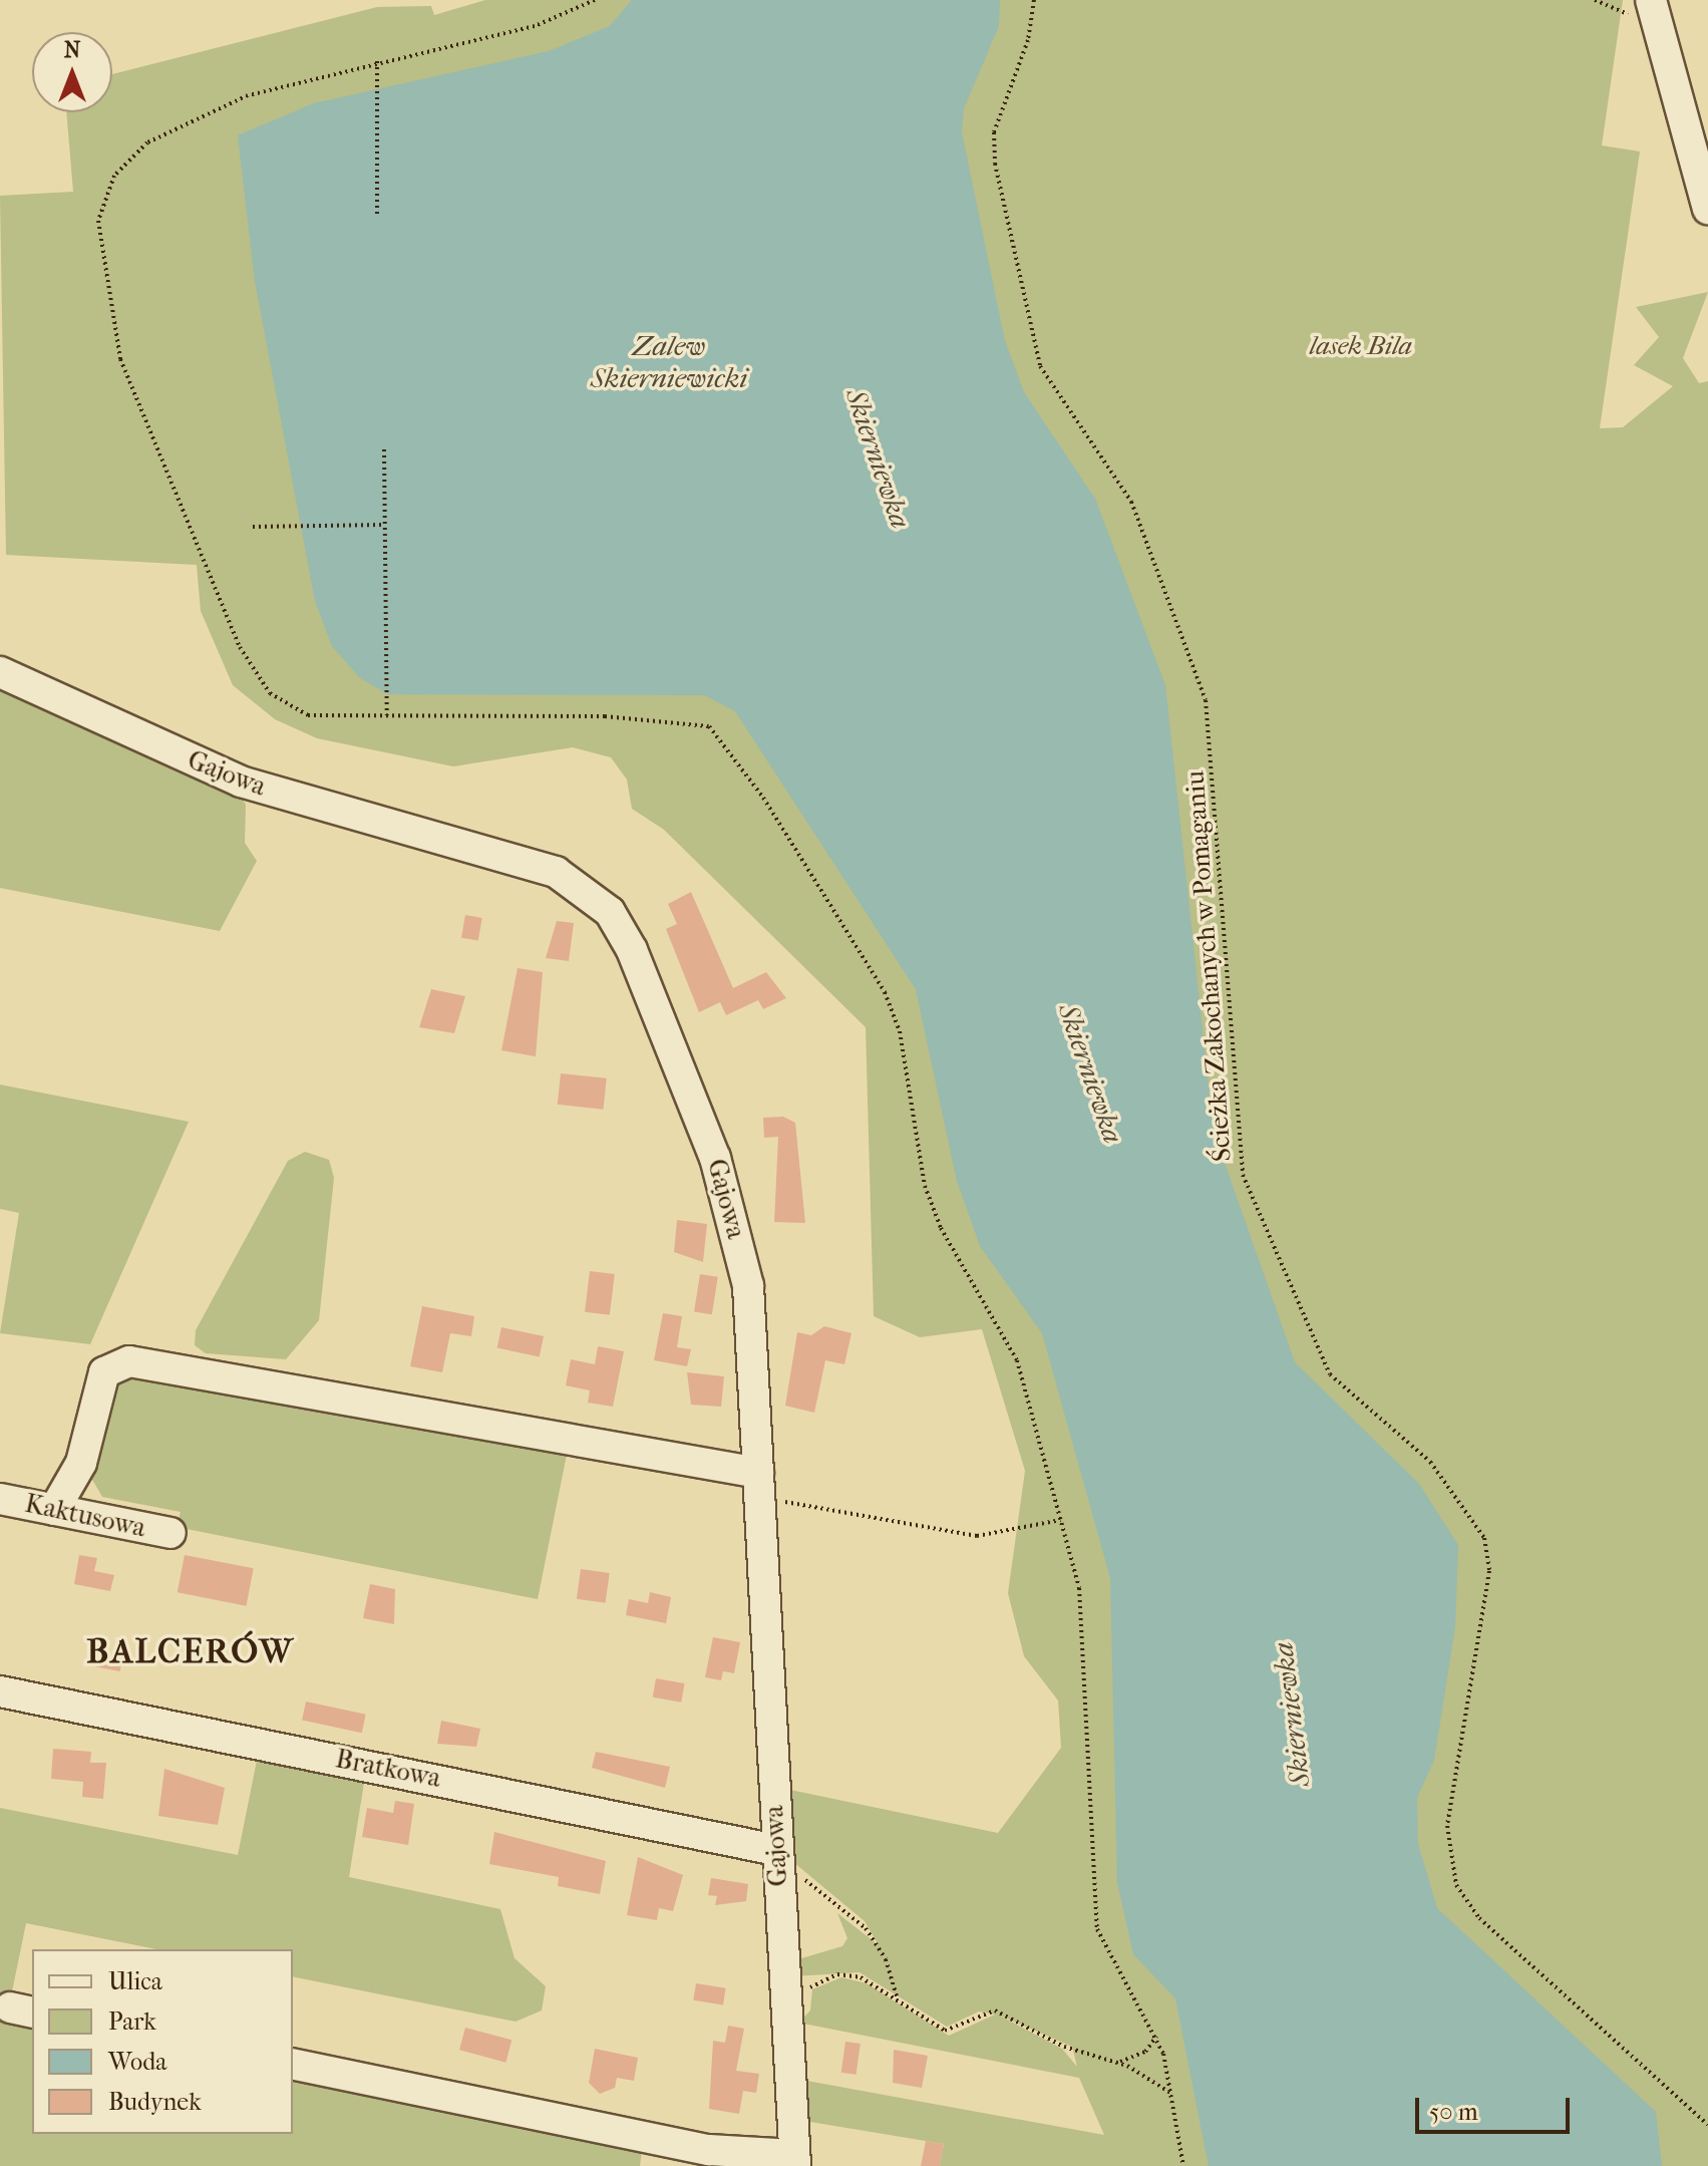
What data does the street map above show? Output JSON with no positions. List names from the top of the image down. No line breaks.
{"streets":{"street":["Gajowa","Kaktusowa","Bratkowa"],"path":["Ścieżka Zakochanych w Pomaganiu"]},"crossings":[["Gajowa","Bratkowa"]],"districts":["BALCERÓW"],"water":["Zalew Skierniewicki","Skierniewka"],"parks":["lasek Bila"],"legend":["Ulica","Park","Woda","Budynek"],"scale_bar":"50 m","north":"top"}
